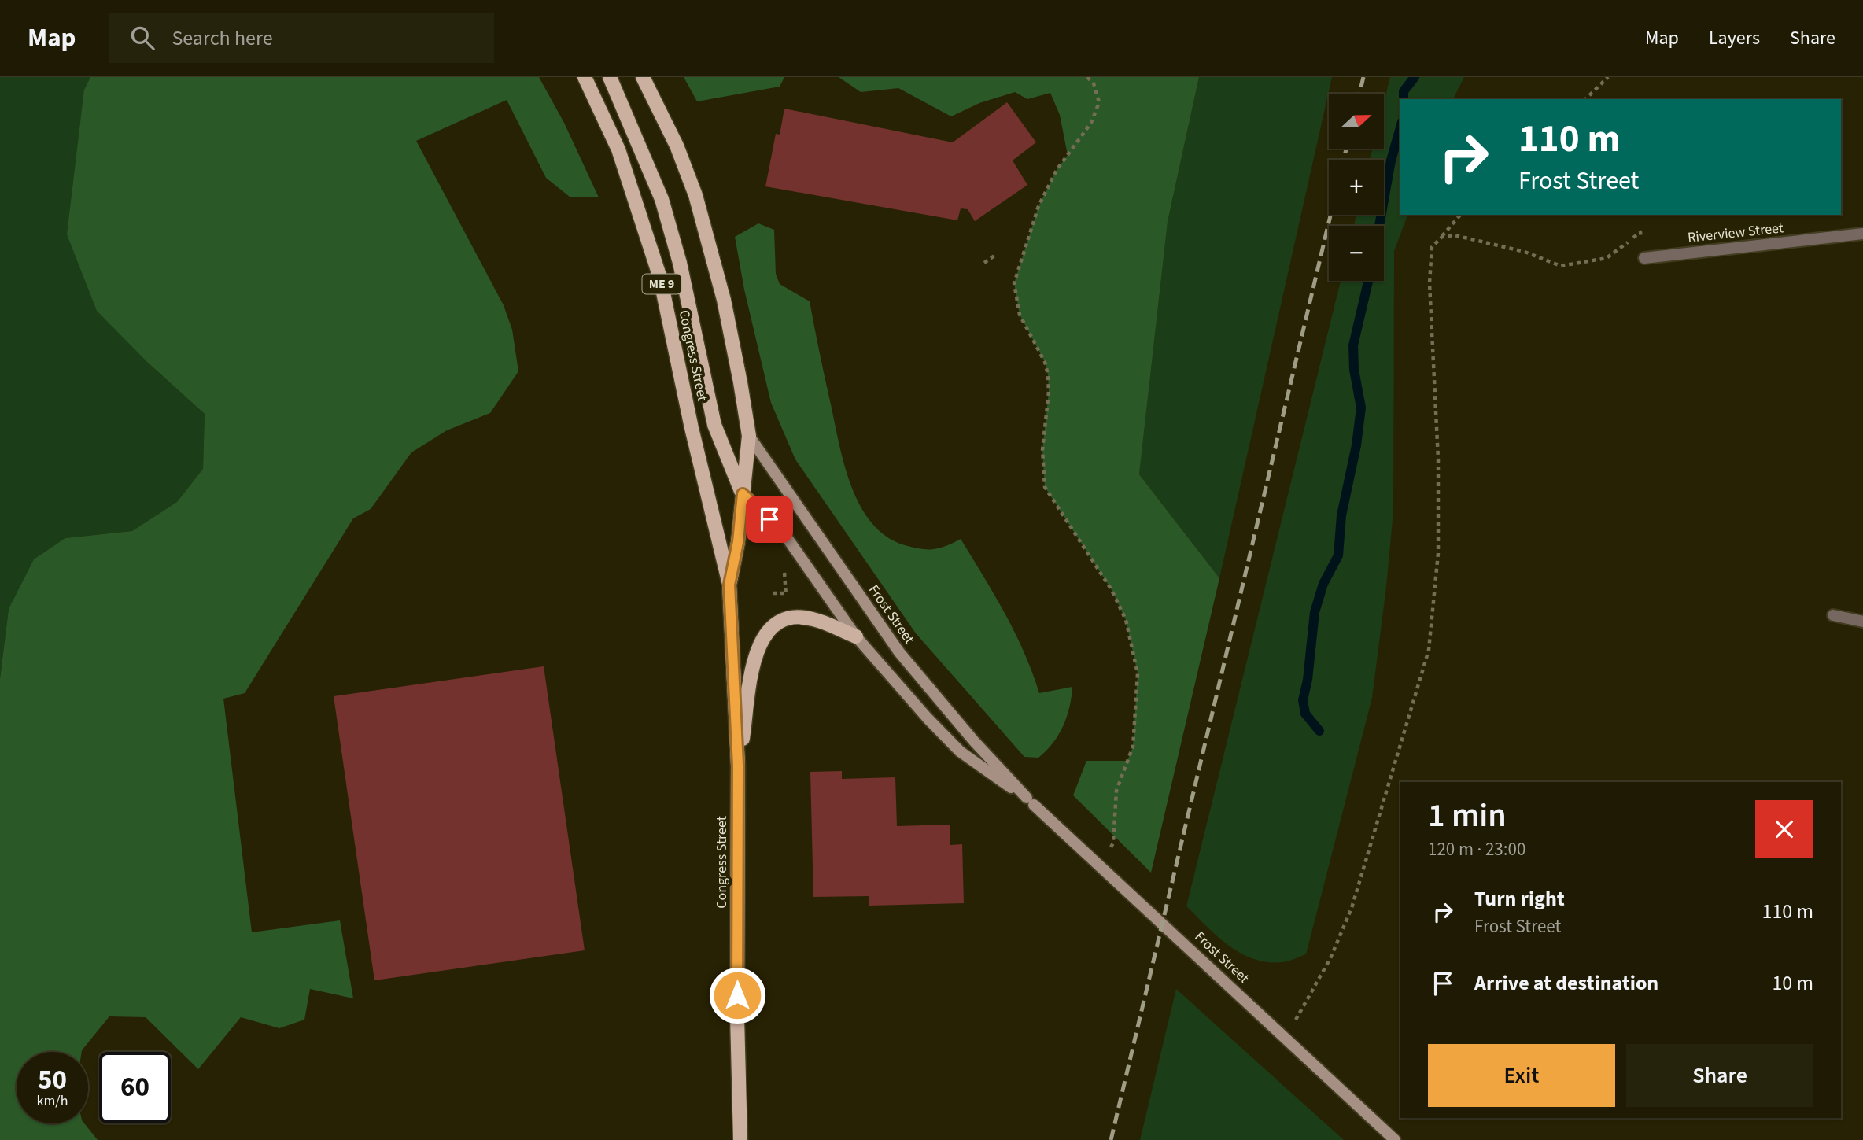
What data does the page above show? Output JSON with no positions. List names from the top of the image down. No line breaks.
{"streets":{"main road":["ME 9","Congress Street"],"street":["Riverview Street","Frost Street"]},"crossings":[["ME 9","Congress Street"],["ME 9","Frost Street"],["Congress Street","Frost Street"]],"north":"right","page":{"header":"Map","search":"Search here","nav":["Map","Layers","Share"],"map_buttons":["+","−"],"turn":["110 m","Frost Street"],"heading":["1 min","120 m · 23:00"],"list":[{"name":"Turn right","note":"Frost Street","value":"110 m"},{"name":"Arrive at destination","value":"10 m"}],"buttons":["Exit","Share"],"speed":"50 km/h","limit":"60"}}
